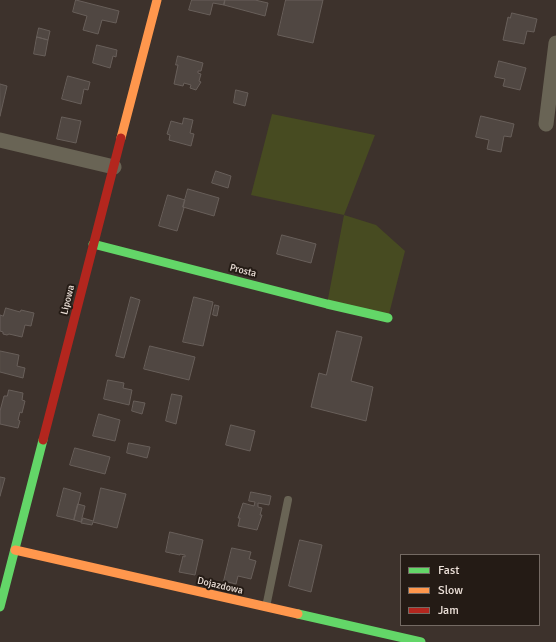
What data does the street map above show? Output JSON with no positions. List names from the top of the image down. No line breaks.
{"streets":{"street":["Prosta","Lipowa","Dojazdowa"]},"crossings":[["Prosta","Lipowa"],["Lipowa","Dojazdowa"]],"legend":["Fast","Slow","Jam"]}
